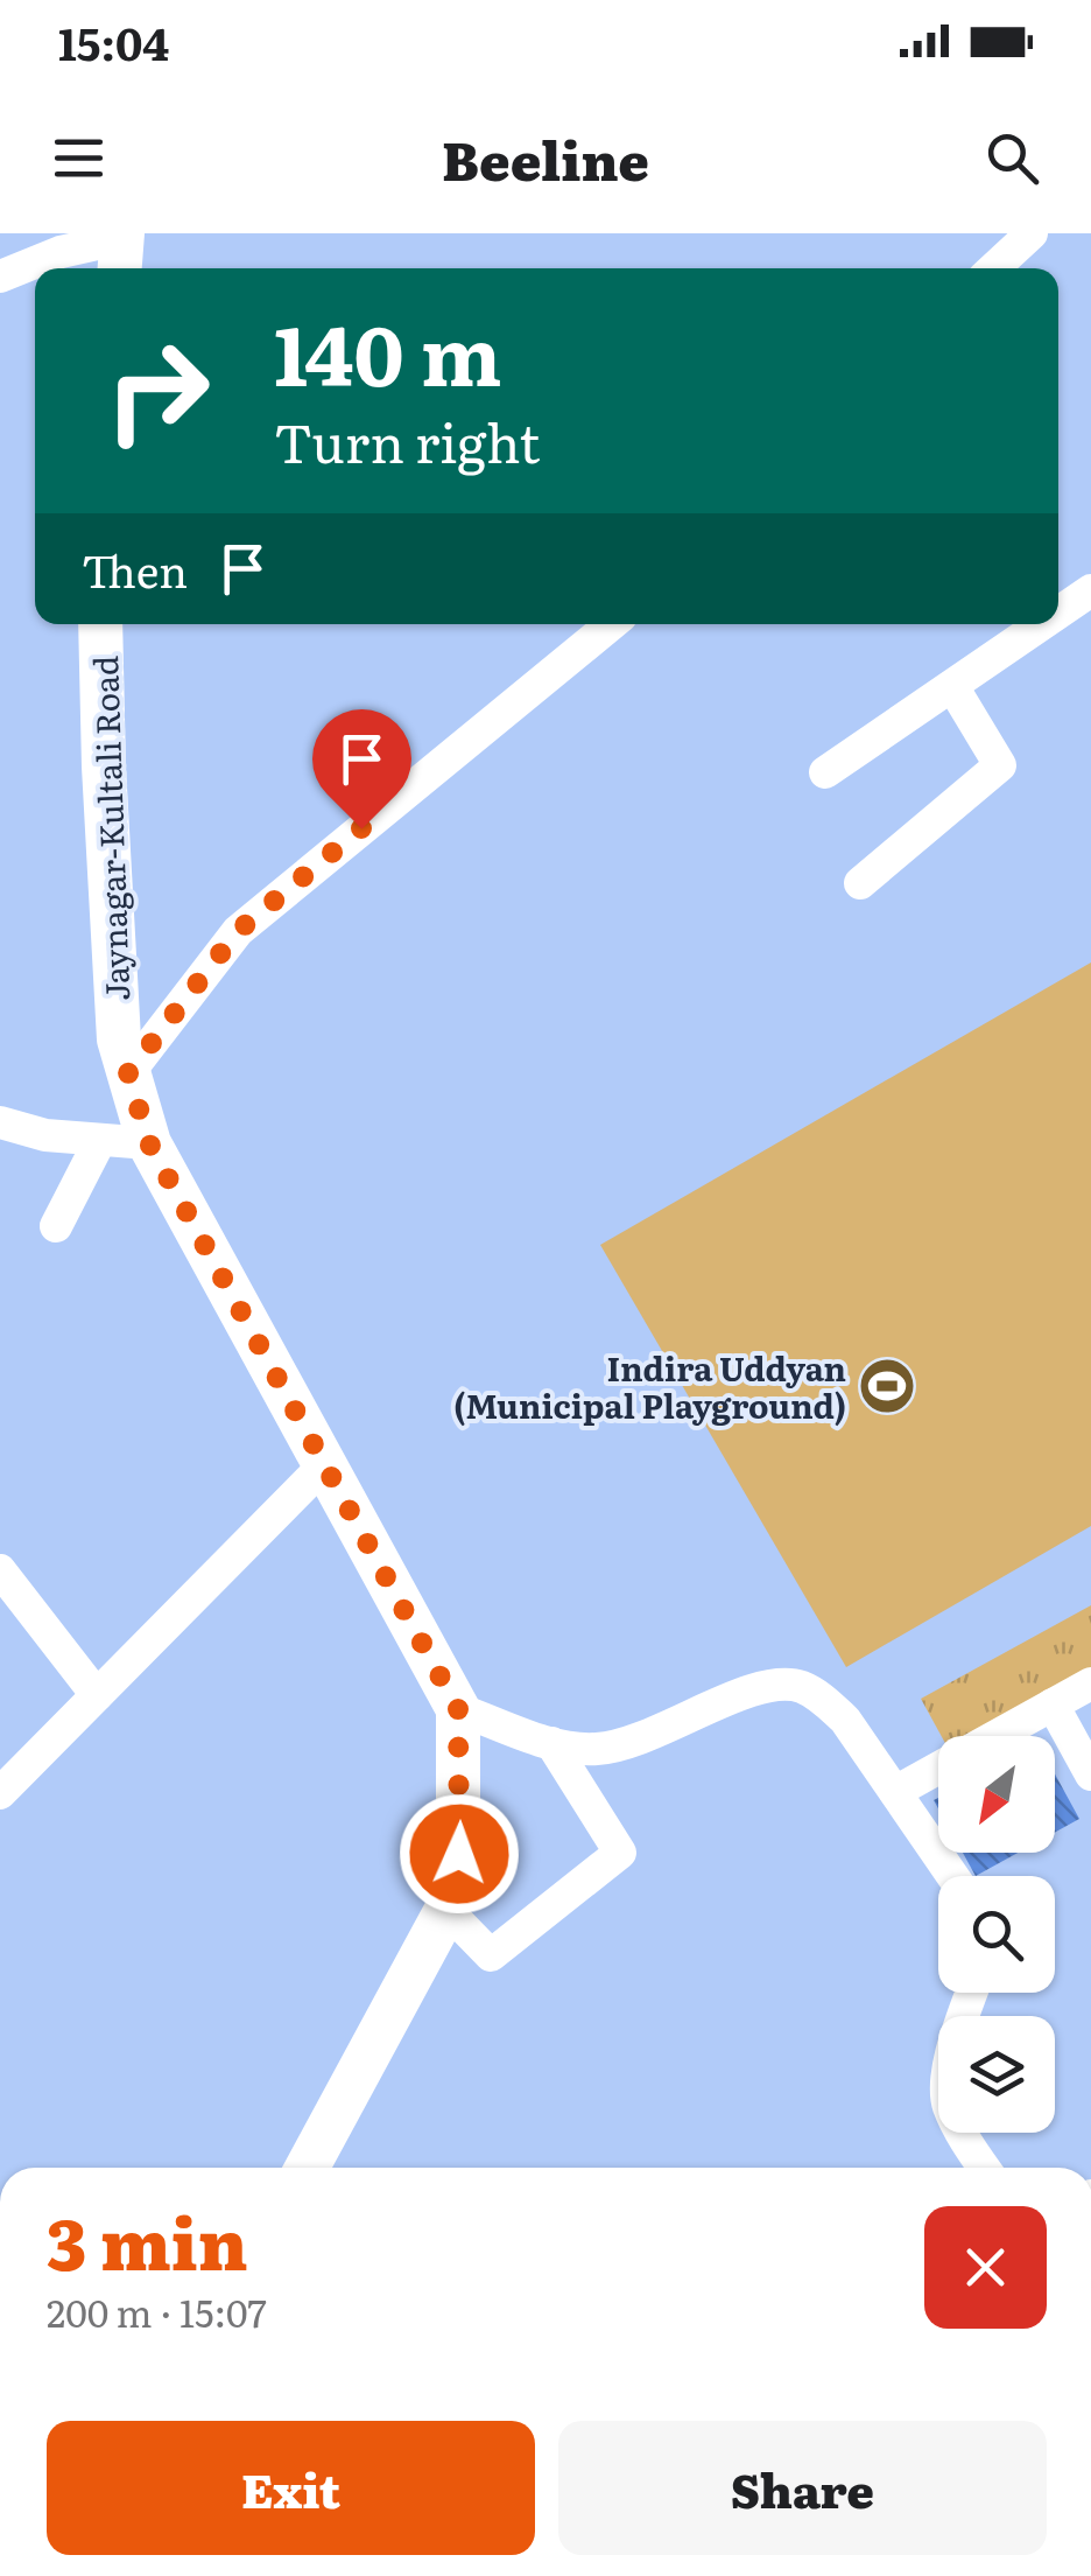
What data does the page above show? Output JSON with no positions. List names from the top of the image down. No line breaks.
{"streets":{"main road":["Jaynagar-Kultali Road"]},"places":{"sports":["Indira Uddyan (Municipal Playground)"]},"north":"bottom left","page":{"status":"15:04","header":"Beeline","turn":["140 m","Turn right"],"then":"Then","heading":["3 min","200 m · 15:07"],"buttons":["Exit","Share"]}}
